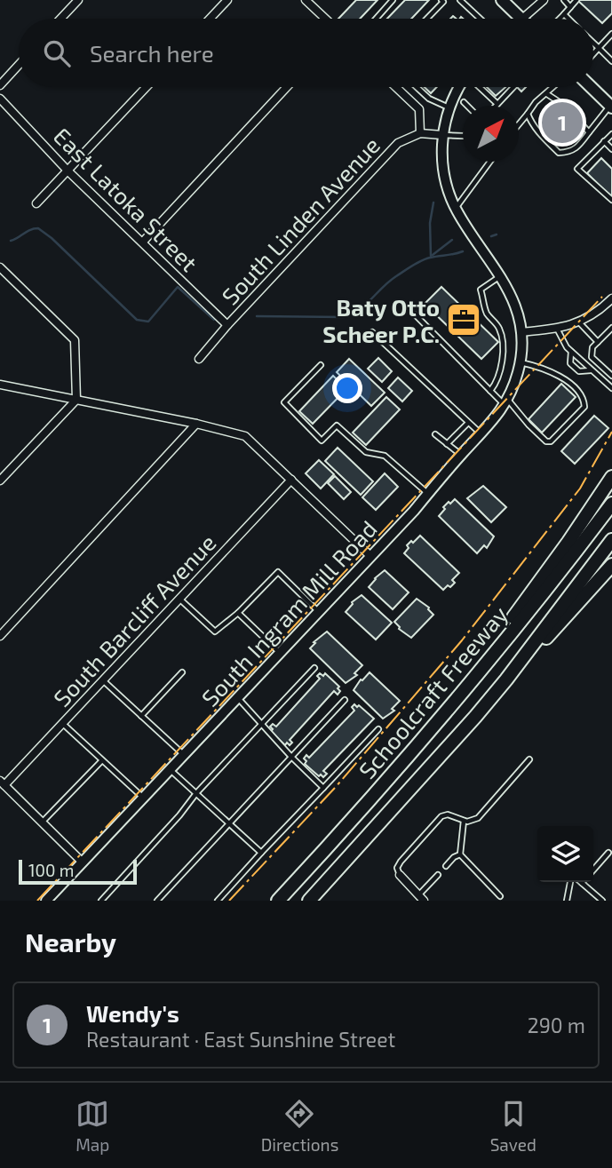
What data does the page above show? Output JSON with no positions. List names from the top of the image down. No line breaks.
{"streets":{"highway":["Schoolcraft Freeway"],"street":["East Latoka Street","South Linden Avenue","South Ingram Mill Road","South Barcliff Avenue"]},"crossings":[["East Latoka Street","South Linden Avenue"]],"places":{"office":["Baty Otto Scheer P.C."]},"scale_bar":"100 m","north":"top right","page":{"search":"Search here","pins":"1","scale":"100 m","heading":"Nearby","list":[{"mark":"1","name":"Wendy's","note":"Restaurant · East Sunshine Street","value":"290 m"}],"nav":["Map","Directions","Saved"]}}
